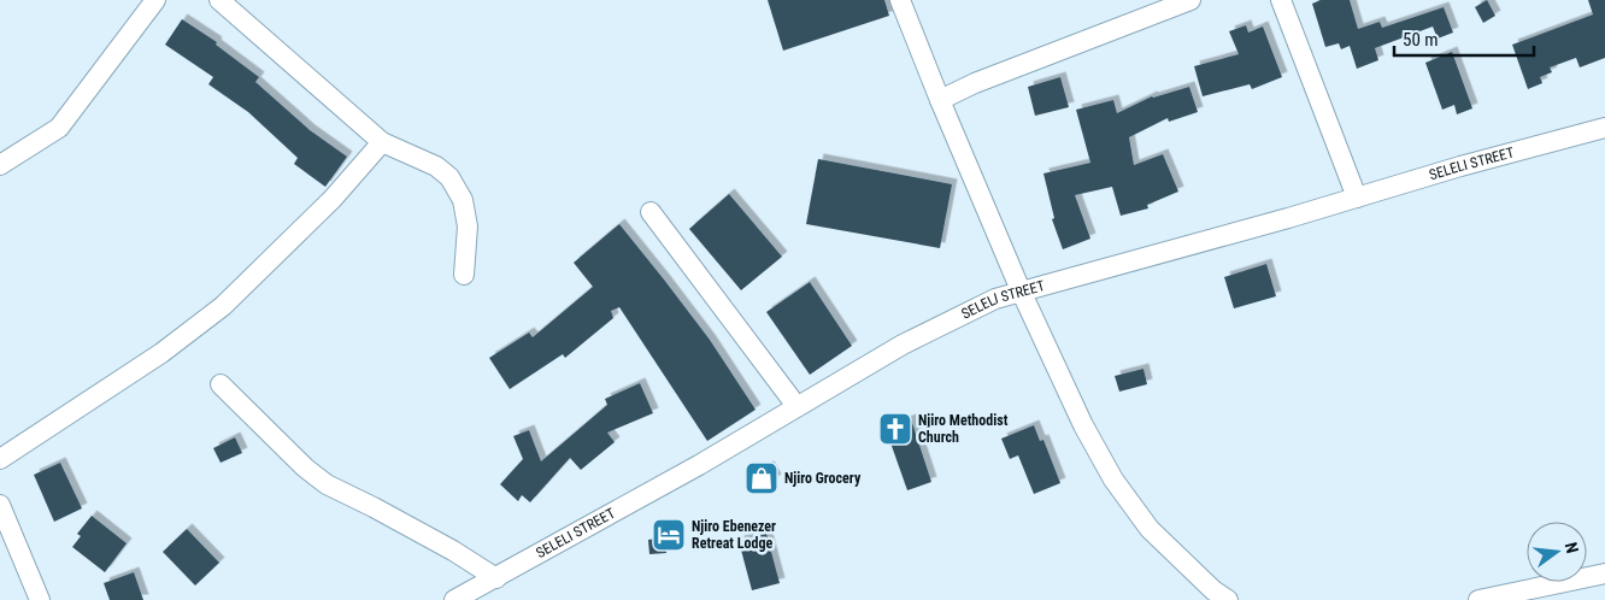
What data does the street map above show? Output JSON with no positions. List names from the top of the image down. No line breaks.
{"streets":{"street":["SELELI STREET"]},"places":{"church":["Njiro Methodist Church"],"shop":["Njiro Grocery"],"hotel":["Njiro Ebenezer Retreat Lodge"]},"scale_bar":"50 m","north":"right"}
